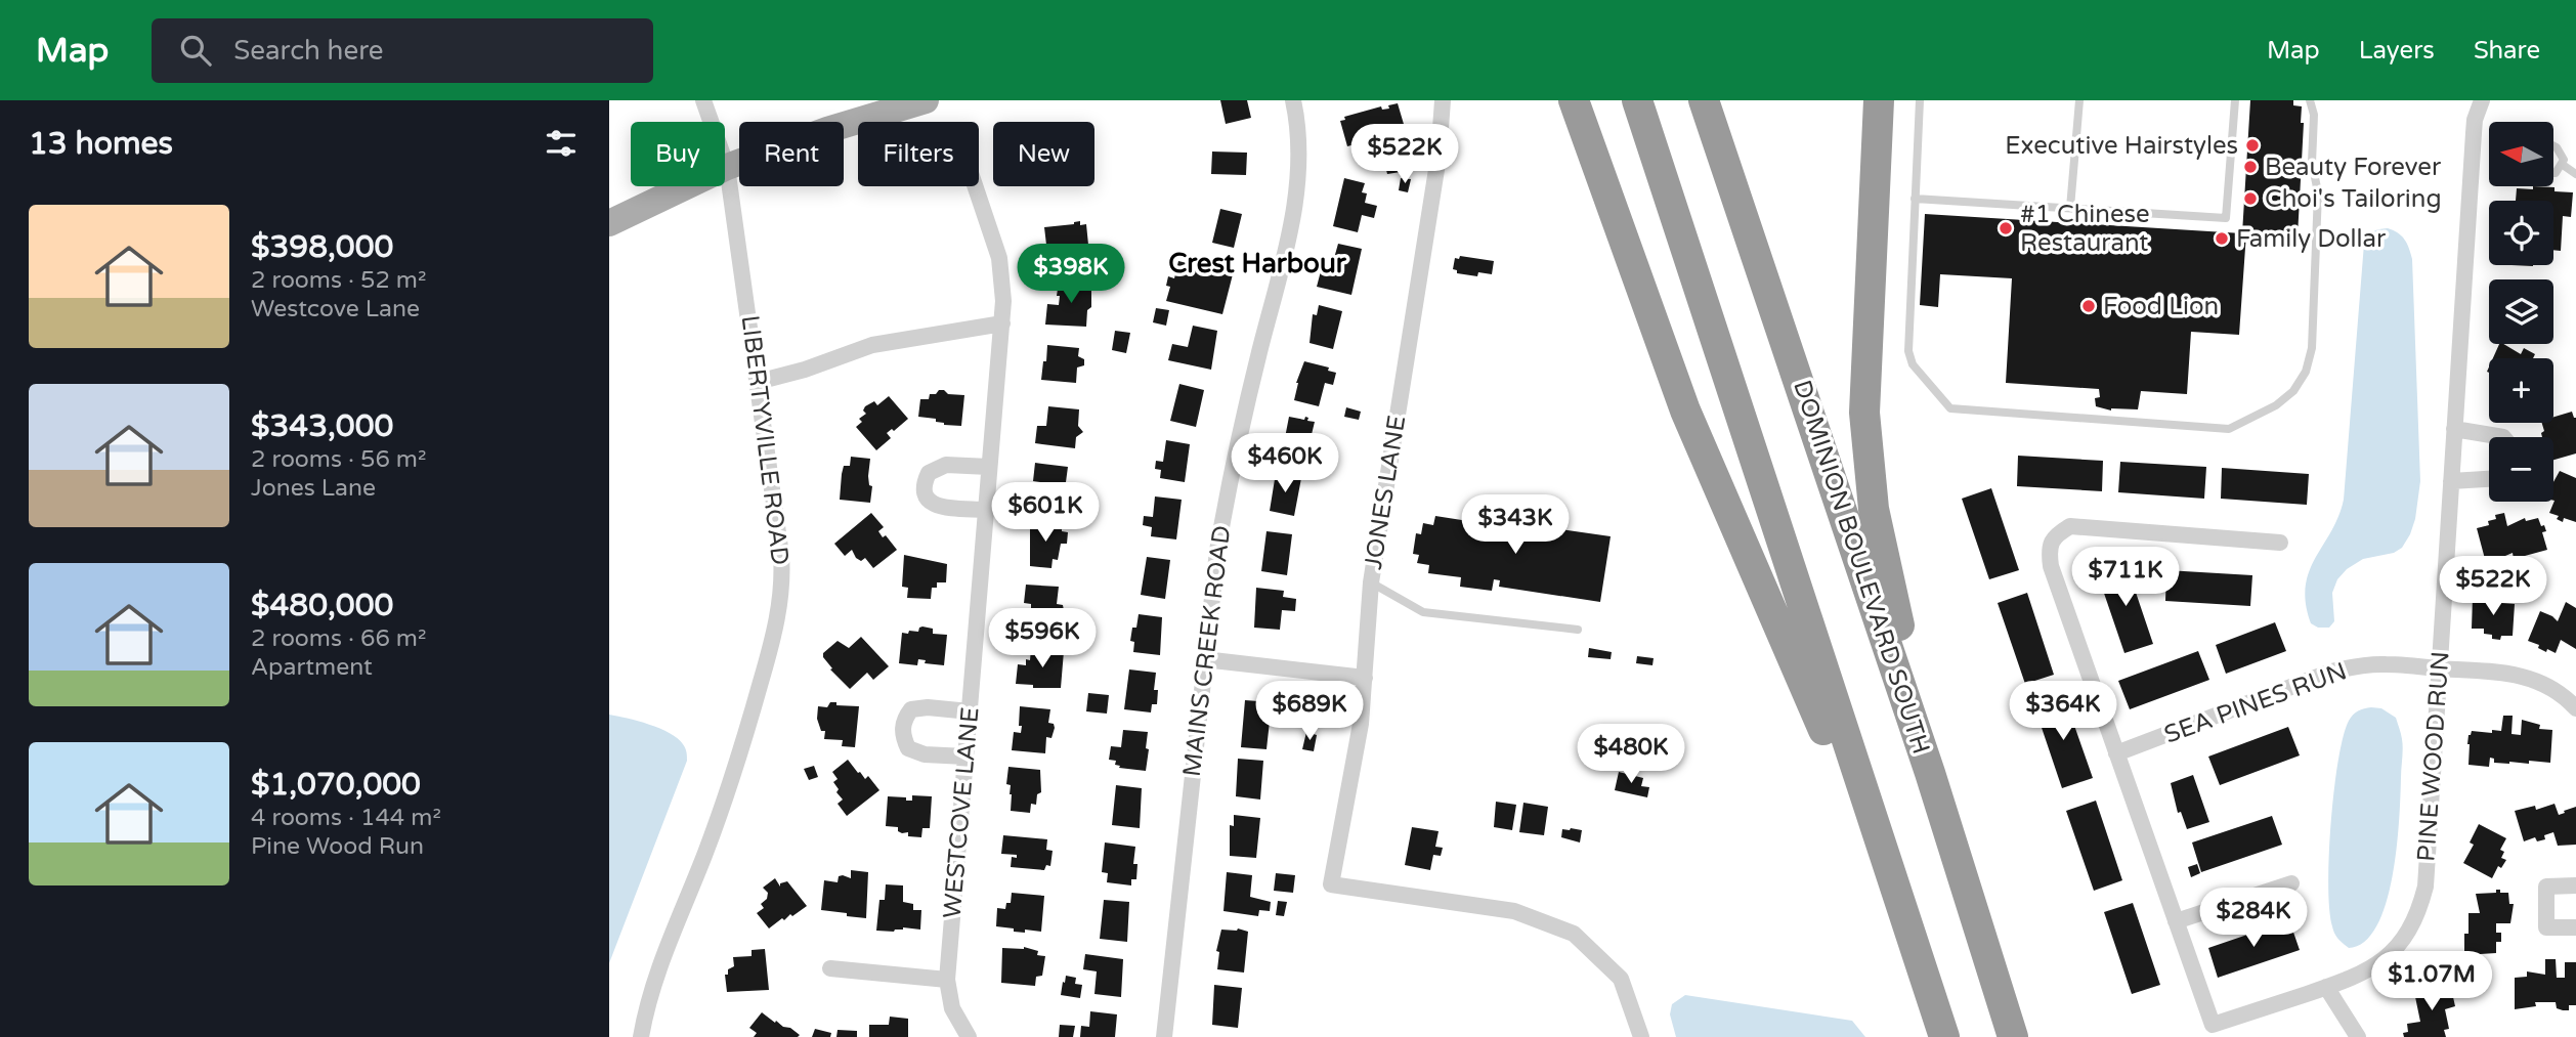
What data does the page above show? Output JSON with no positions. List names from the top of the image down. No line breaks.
{"streets":{"highway":["DOMINION BOULEVARD SOUTH"],"street":["LIBERTYVILLE ROAD","JONES LANE","MAINS CREEK ROAD","SEA PINES RUN","PINE WOOD RUN","WESTCOVE LANE"]},"crossings":[["SEA PINES RUN","PINE WOOD RUN"]],"districts":["Crest Harbour"],"places":["Executive Hairstyles","Beauty Forever","Choi's Tailoring","#1 Chinese Restaurant","Family Dollar","Food Lion"],"north":"left","page":{"header":"Map","search":"Search here","nav":["Map","Layers","Share"],"heading":"13 homes","map_buttons":["+","−"],"chip":["Buy","Rent","Filters","New"],"price":["$522K","$398K","$460K","$601K","$343K","$711K","$522K","$596K","$689K","$364K","$480K","$284K","$1.07M"],"list":[{"name":"$398,000","note":"2 rooms · 52 m² · Westcove Lane"},{"name":"$343,000","note":"2 rooms · 56 m² · Jones Lane"},{"name":"$480,000","note":"2 rooms · 66 m² · Apartment"},{"name":"$1,070,000","note":"4 rooms · 144 m² · Pine Wood Run"}]}}
